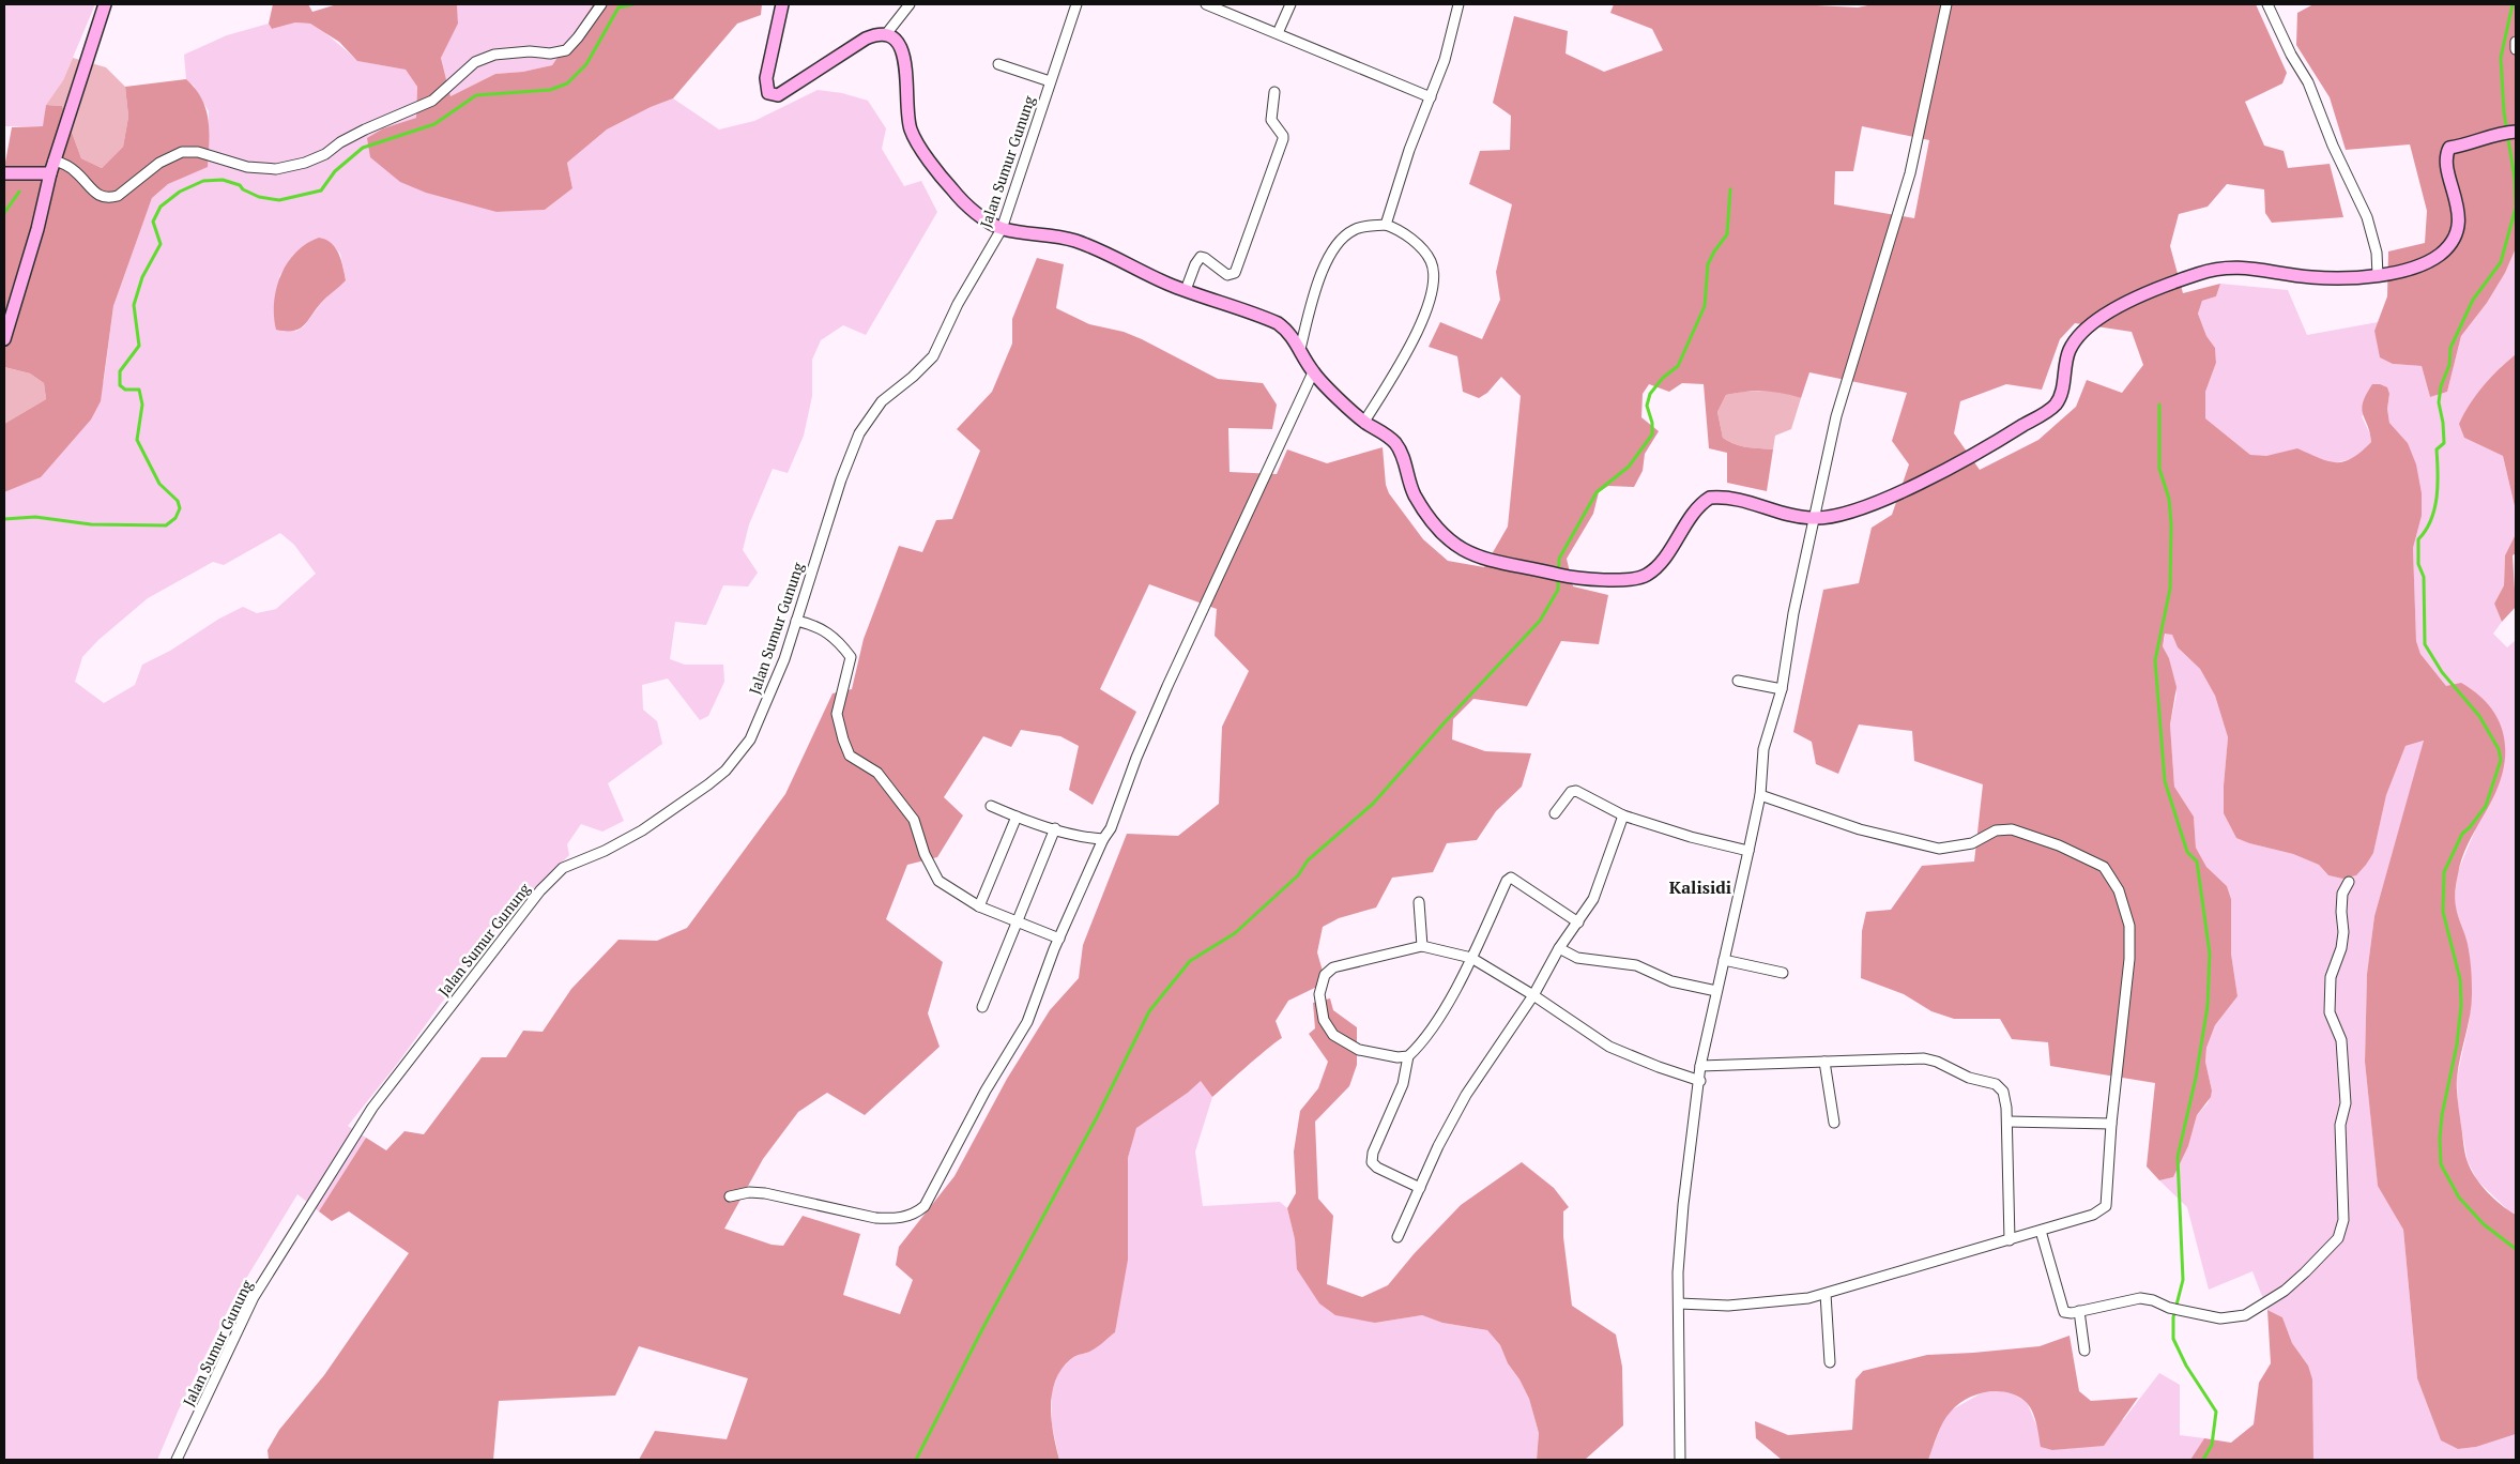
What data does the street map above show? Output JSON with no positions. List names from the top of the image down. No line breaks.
{"streets":{"street":["Jalan Sumur Gunung"]},"districts":["Kalisidi"]}
